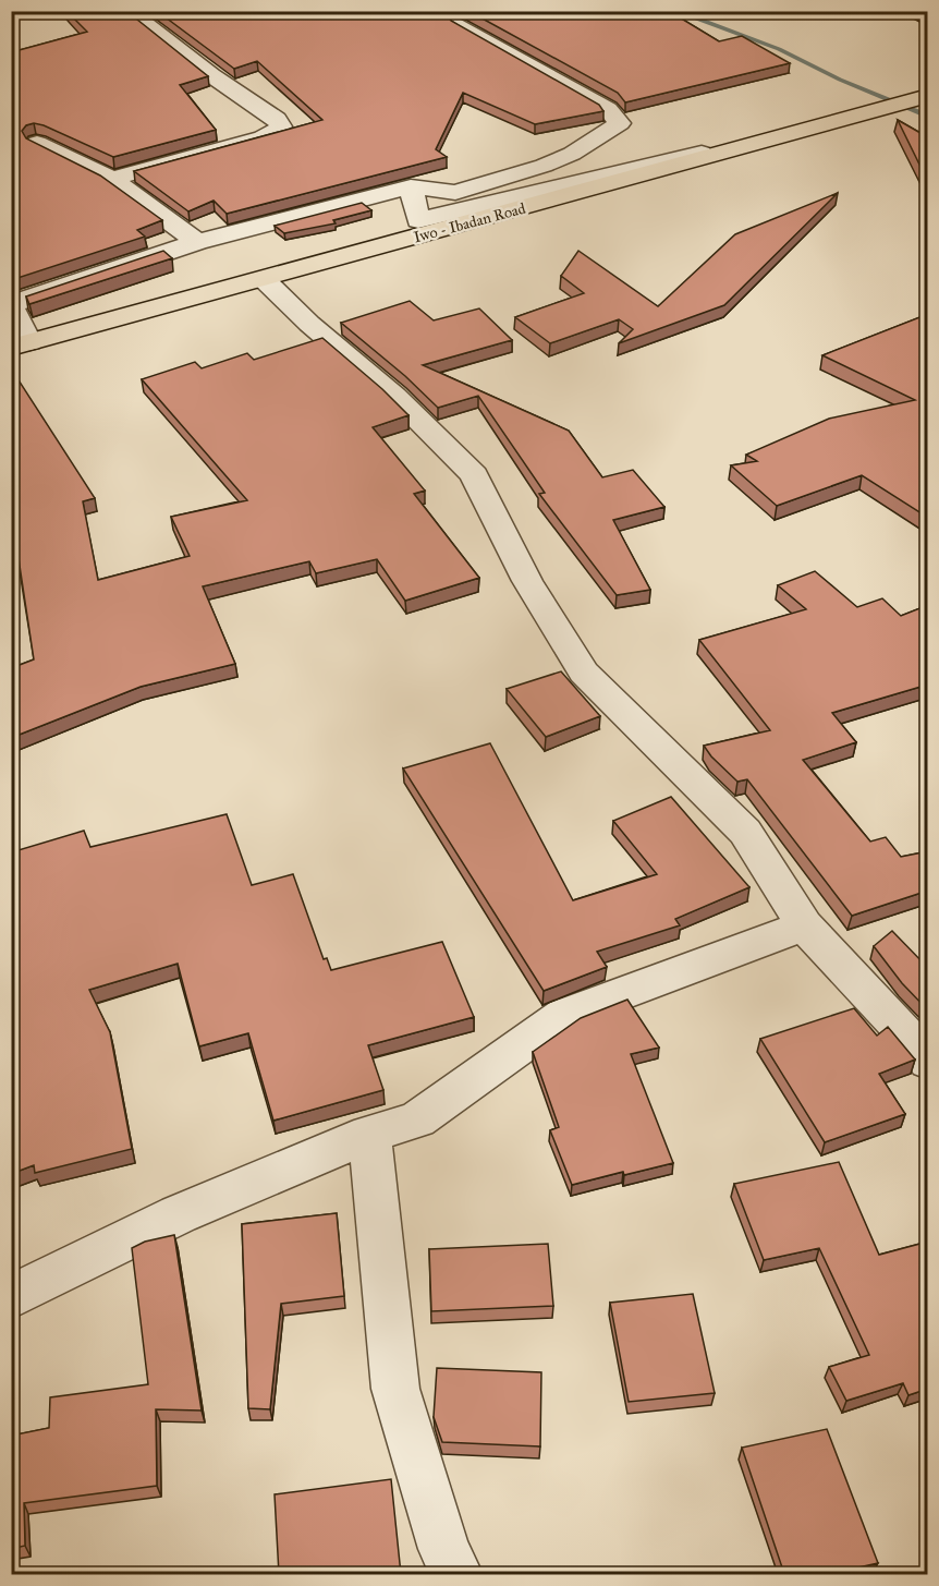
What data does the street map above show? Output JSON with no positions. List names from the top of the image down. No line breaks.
{"streets":{"main road":["Iwo - Ibadan Road"]}}
